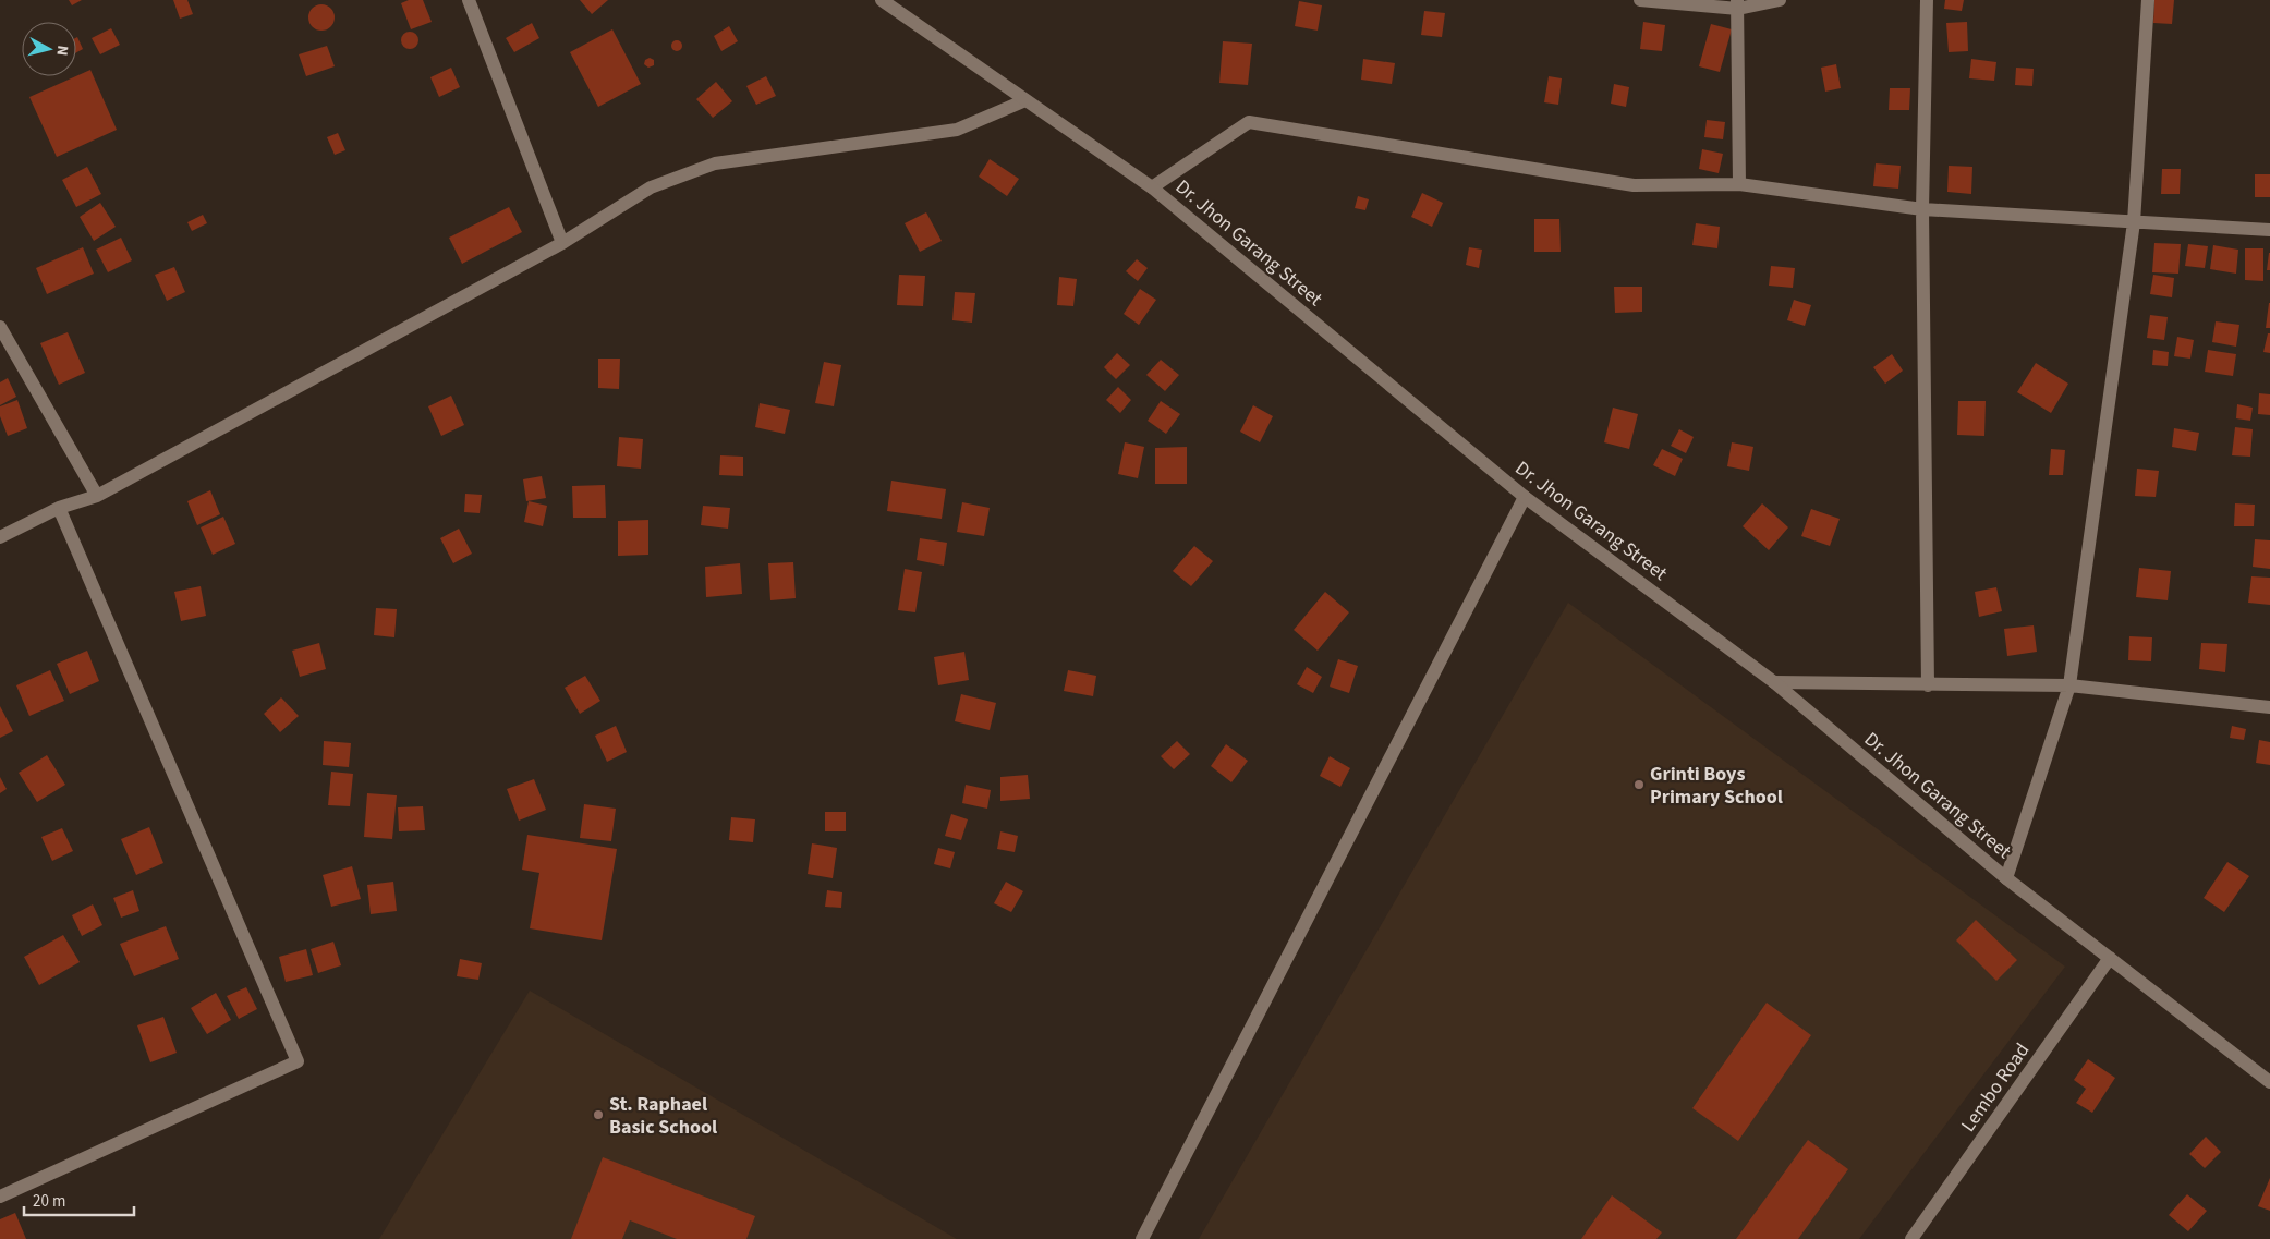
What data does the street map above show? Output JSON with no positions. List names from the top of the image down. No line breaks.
{"streets":{"street":["Dr. Jhon Garang Street","Lembo Road"]},"crossings":[["Dr. Jhon Garang Street","Lembo Road"]],"places":["Grinti Boys Primary School","St. Raphael Basic School"],"scale_bar":"20 m","north":"right"}
